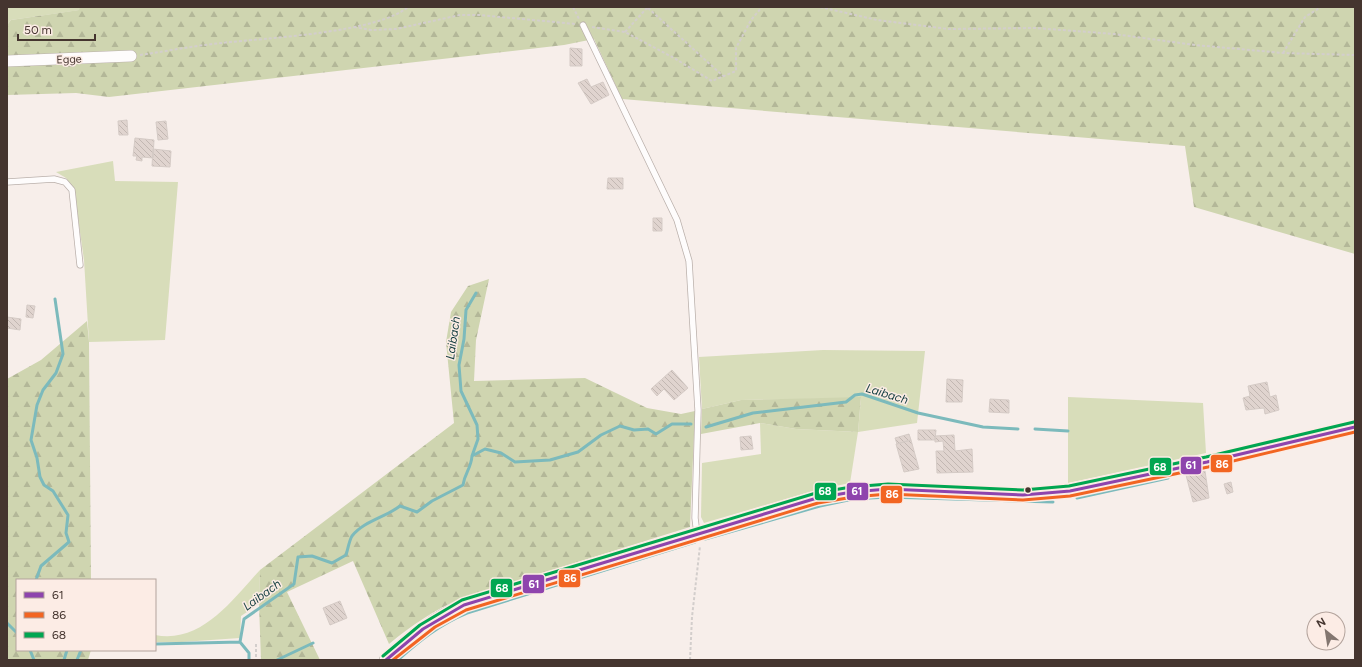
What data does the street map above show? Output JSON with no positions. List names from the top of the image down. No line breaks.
{"streets":{"street":["Egge"]},"water":["Laibach"],"lines":["transit line 68","transit line 61","transit line 86"],"legend":["61","86","68"],"scale_bar":"50 m","north":"top left"}
